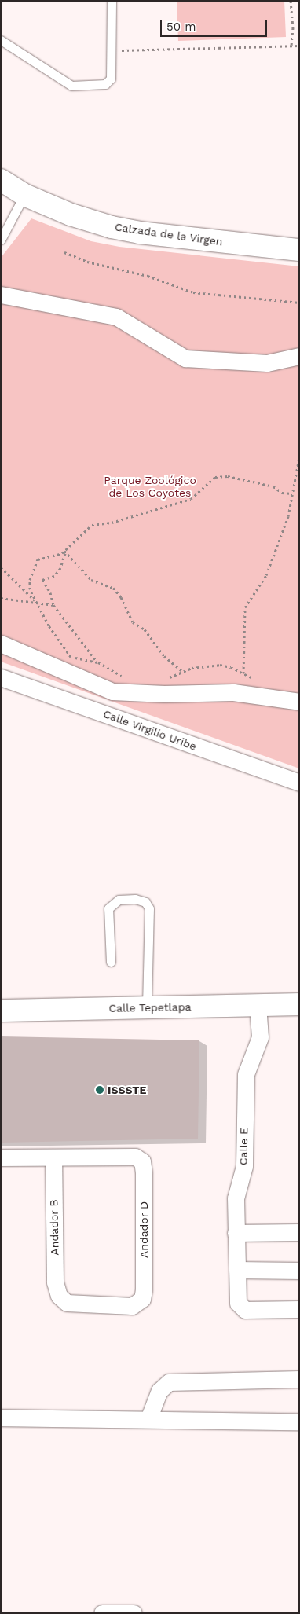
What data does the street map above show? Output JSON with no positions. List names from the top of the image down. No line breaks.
{"streets":{"main road":["Calzada de la Virgen","Calle Tepetlapa"],"street":["Calle Virgilio Uribe","Calle E","Andador B","Andador D"]},"crossings":[["Calle Tepetlapa","Calle E"],["Andador B","Andador D"]],"parks":["Parque Zoológico de Los Coyotes"],"places":["ISSSTE"],"scale_bar":"50 m"}
